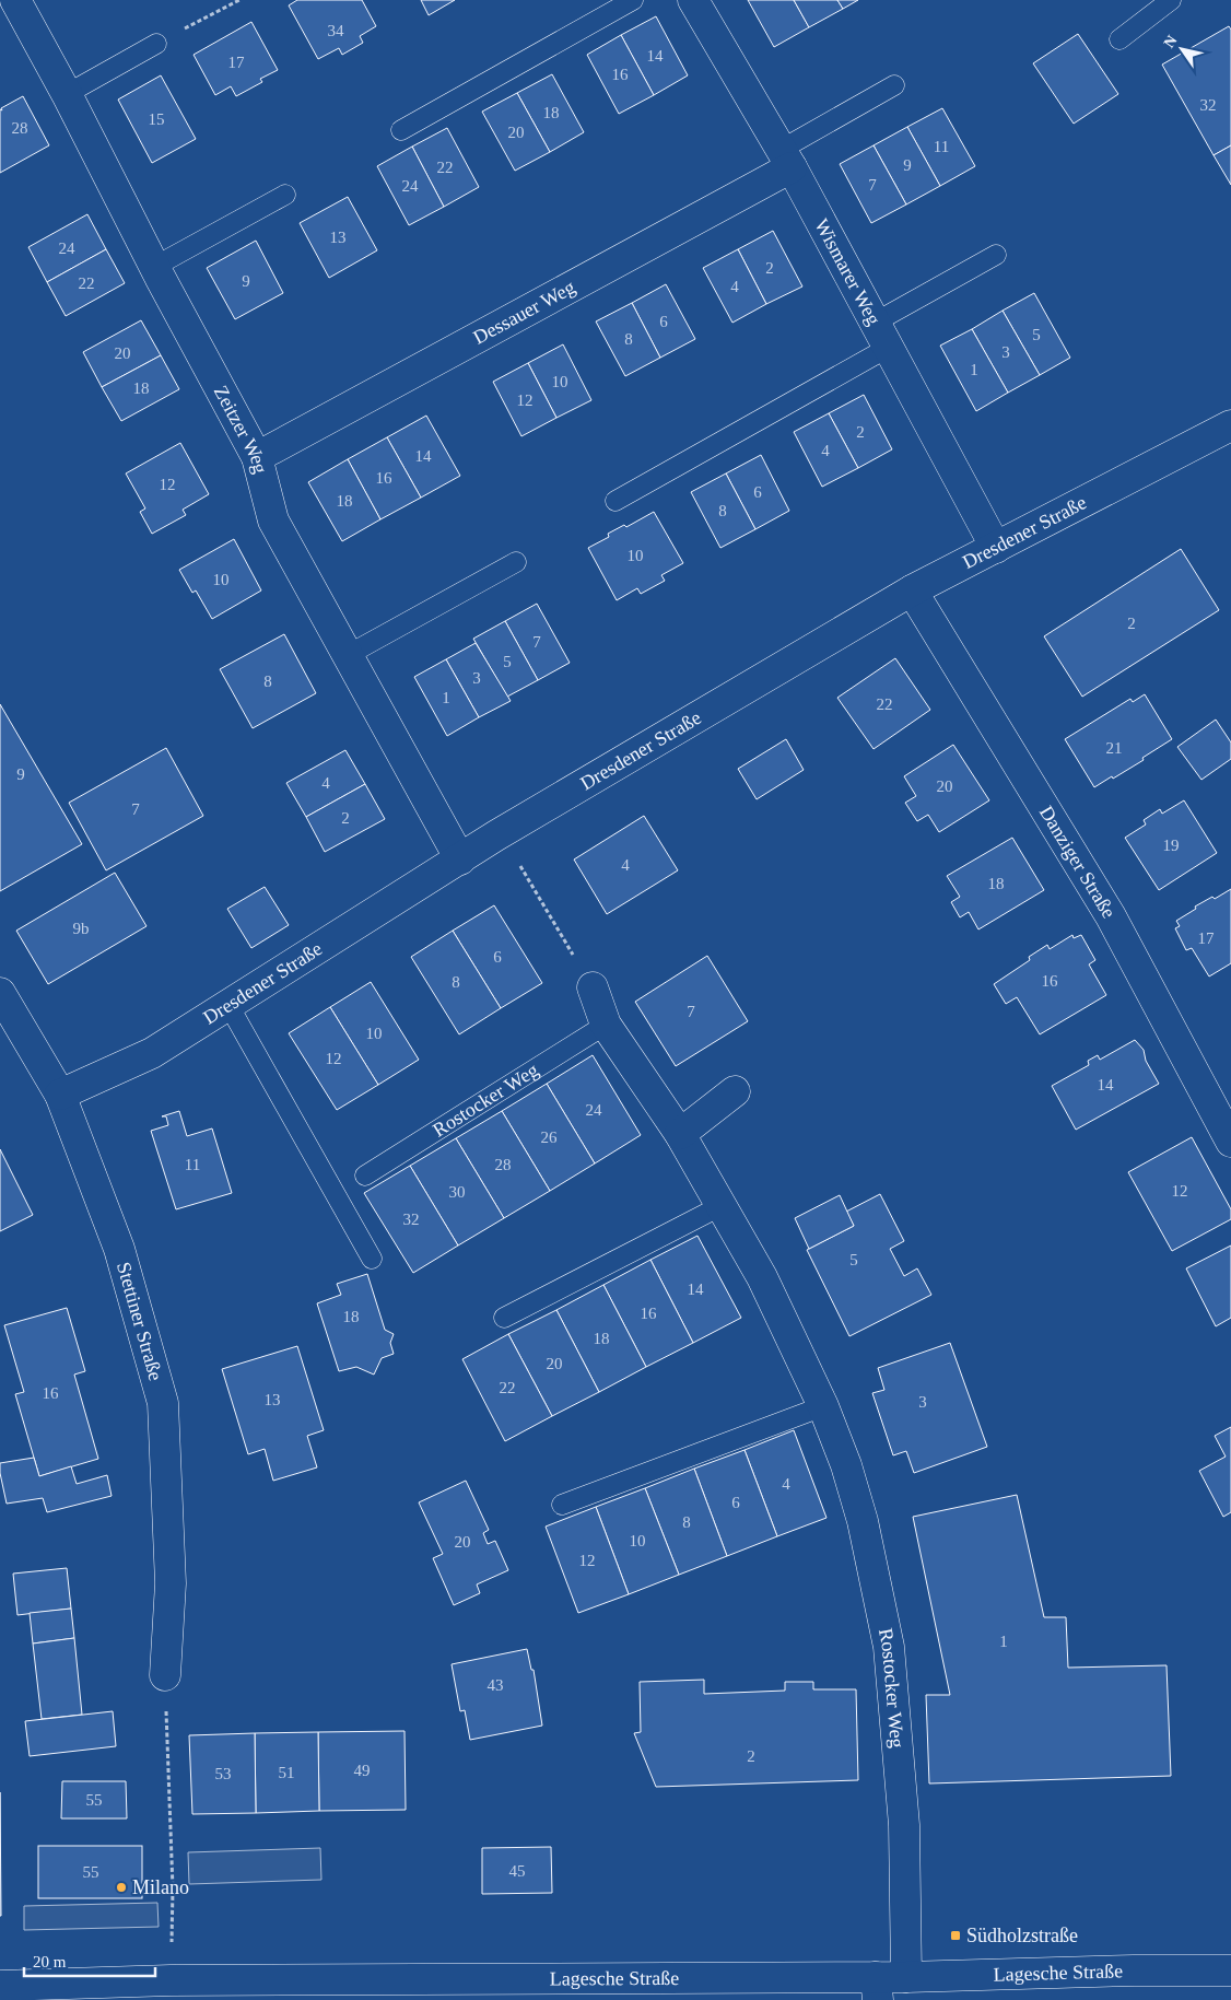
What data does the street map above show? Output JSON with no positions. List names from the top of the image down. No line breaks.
{"streets":{"street":["Wismarer Weg","Dessauer Weg","Zeitzer Weg","Dresdener Straße","Danziger Straße","Rostocker Weg","Stettiner Straße","Lagesche Straße"]},"crossings":[["Wismarer Weg","Dessauer Weg"],["Wismarer Weg","Dresdener Straße"],["Dessauer Weg","Zeitzer Weg"],["Zeitzer Weg","Dresdener Straße"],["Dresdener Straße","Danziger Straße"],["Dresdener Straße","Stettiner Straße"],["Rostocker Weg","Lagesche Straße"]],"places":{"other":["Milano"],"transit":["Südholzstraße"]},"house_numbers":["34","14","17","16","32","18","15","28","20","11","9","22","7","24","13","24","2","9","22","4","6","5","8","3","20","1","10","18","12","2","4","14","16","12","6","18","8","10","10","2","7","5","3","8","1","22","21","9","4","20","7","2","19","4","18","9b","17","6","16","8","7","10","12","14","24","26","11","28","12","30","32","5","14","16","18","18","20","22","16","13","3","4","6","8","10","20","12","1","43","2","49","51","53","55","45","55"],"scale_bar":"20 m","north":"top left"}
